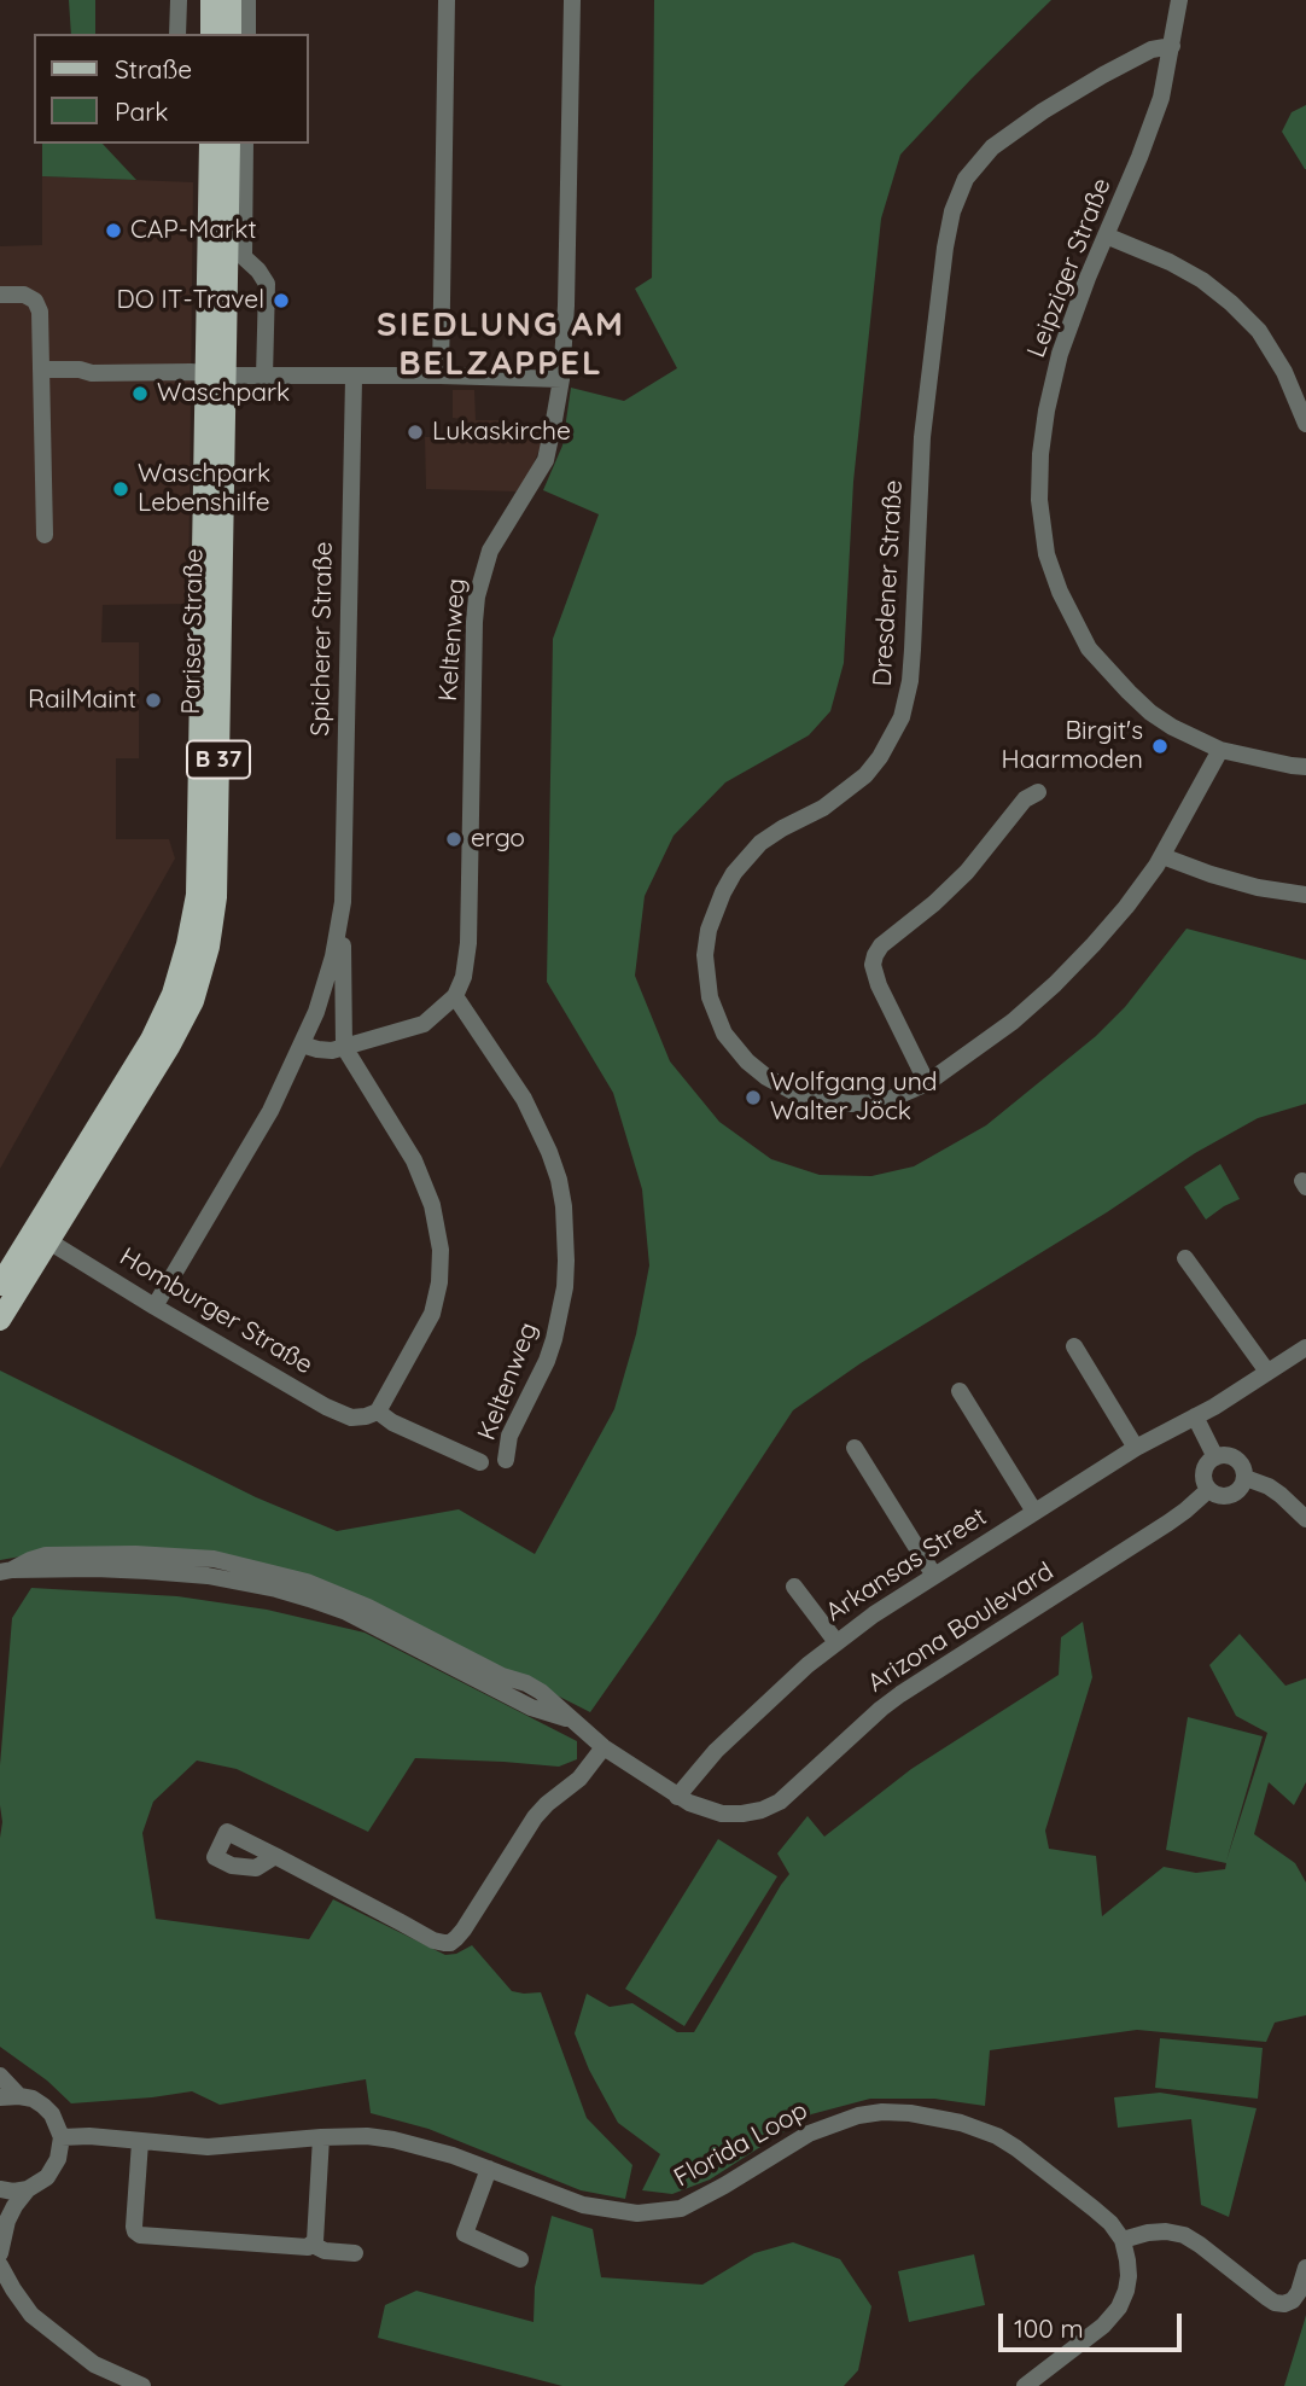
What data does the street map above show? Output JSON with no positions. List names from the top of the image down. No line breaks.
{"streets":{"main road":["Pariser Straße","B 37"],"street":["Leipziger Straße","Dresdener Straße","Spicherer Straße","Keltenweg","Homburger Straße","Arkansas Street","Arizona Boulevard","Florida Loop"]},"crossings":[["Leipziger Straße","Dresdener Straße"],["Pariser Straße","Homburger Straße"],["Spicherer Straße","Homburger Straße"],["Arkansas Street","Arizona Boulevard"]],"districts":["SIEDLUNG AM BELZAPPEL"],"places":["CAP-Markt","DO IT-Travel","Waschpark","Lukaskirche","Waschpark Lebenshilfe","RailMaint","Birgit's Haarmoden","ergo","Wolfgang und Walter Jöck"],"legend":["Straße","Park"],"scale_bar":"100 m"}
